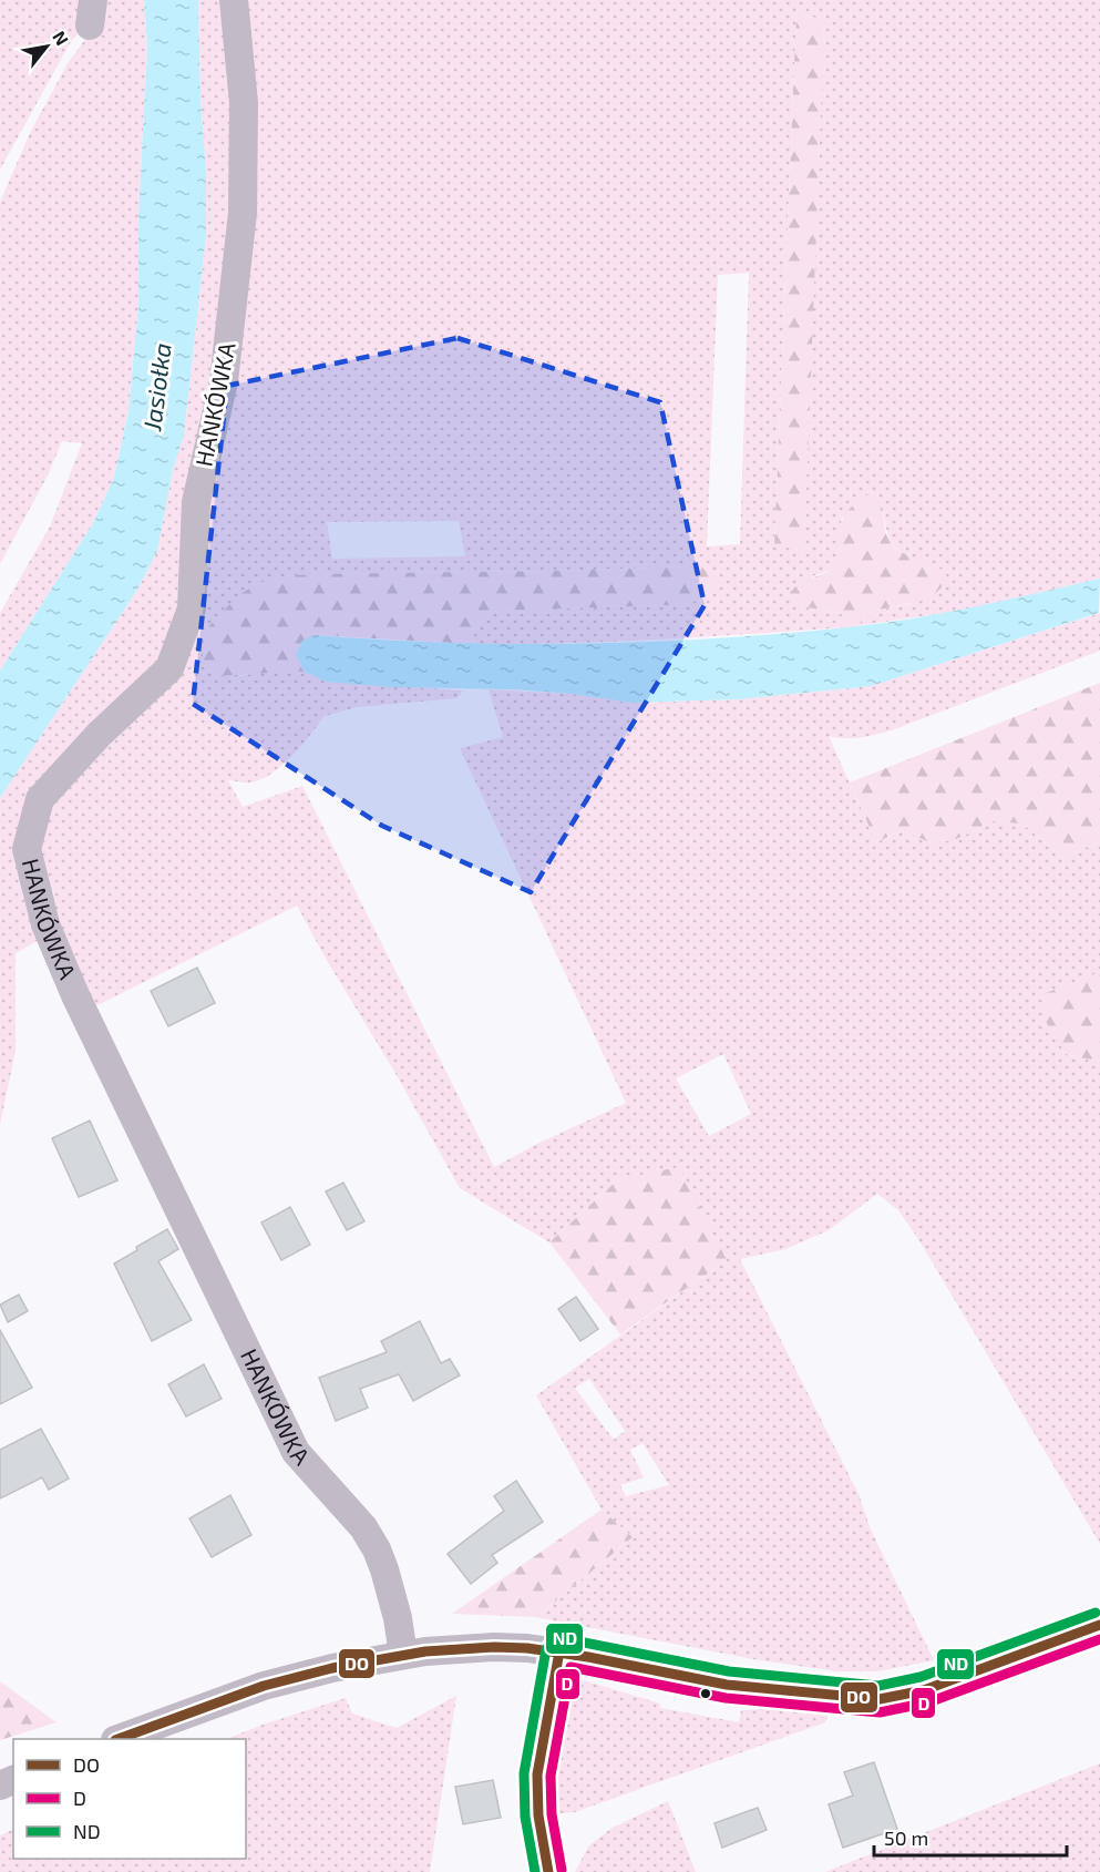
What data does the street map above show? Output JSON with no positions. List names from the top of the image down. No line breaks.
{"streets":{"street":["HANKÓWKA"]},"water":["Jasiołka"],"lines":["transit line ND","transit line DO","transit line D"],"legend":["DO","D","ND"],"scale_bar":"50 m","north":"top right"}
